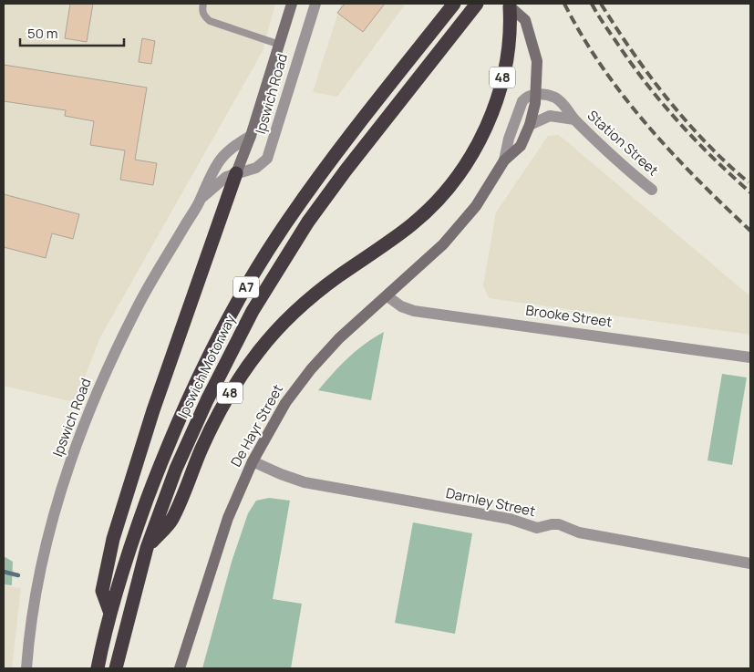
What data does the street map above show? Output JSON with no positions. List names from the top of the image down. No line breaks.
{"streets":{"highway":["48","A7","Ipswich Motorway"],"street":["Ipswich Road","Station Street","Brooke Street","De Hayr Street","Darnley Street"]},"crossings":[["48","Ipswich Motorway"],["48","De Hayr Street"],["Station Street","De Hayr Street"],["Brooke Street","De Hayr Street"],["De Hayr Street","Darnley Street"]],"scale_bar":"50 m"}
